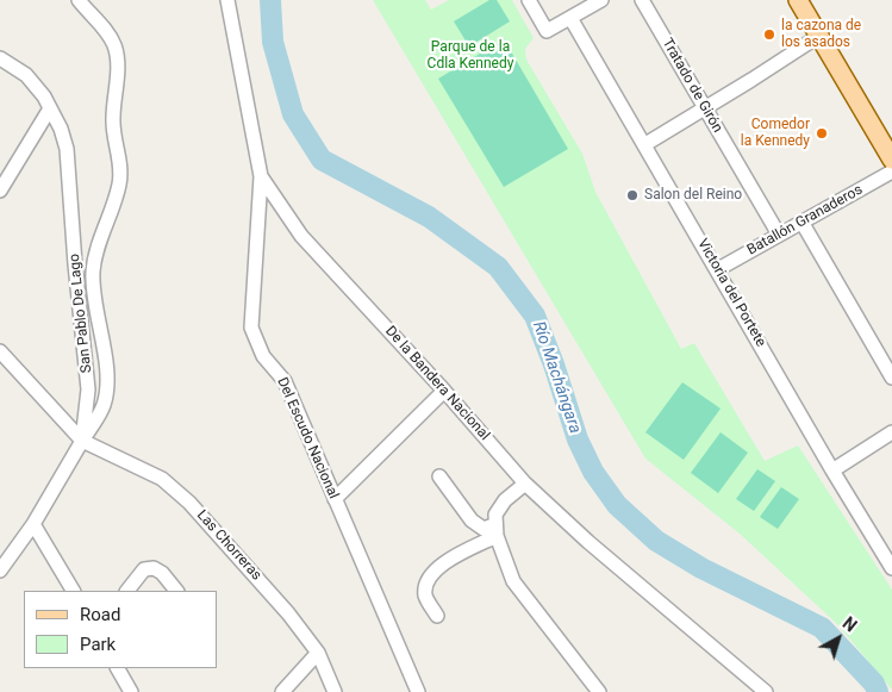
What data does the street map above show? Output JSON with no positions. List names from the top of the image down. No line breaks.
{"streets":{"street":["Tratado de Girón","Batallón Granaderos","Victoria del Portete","San Pablo De Lago","De la Bandera Nacional","Del Escudo Nacional","Las Chorreras"]},"crossings":[["Tratado de Girón","Batallón Granaderos"],["Batallón Granaderos","Victoria del Portete"],["San Pablo De Lago","Las Chorreras"],["De la Bandera Nacional","Del Escudo Nacional"]],"water":["Río Machángara"],"parks":["Parque de la Cdla Kennedy"],"places":["la cazona de los asados","Comedor la Kennedy","Salon del Reino"],"legend":["Road","Park"],"north":"top right"}
